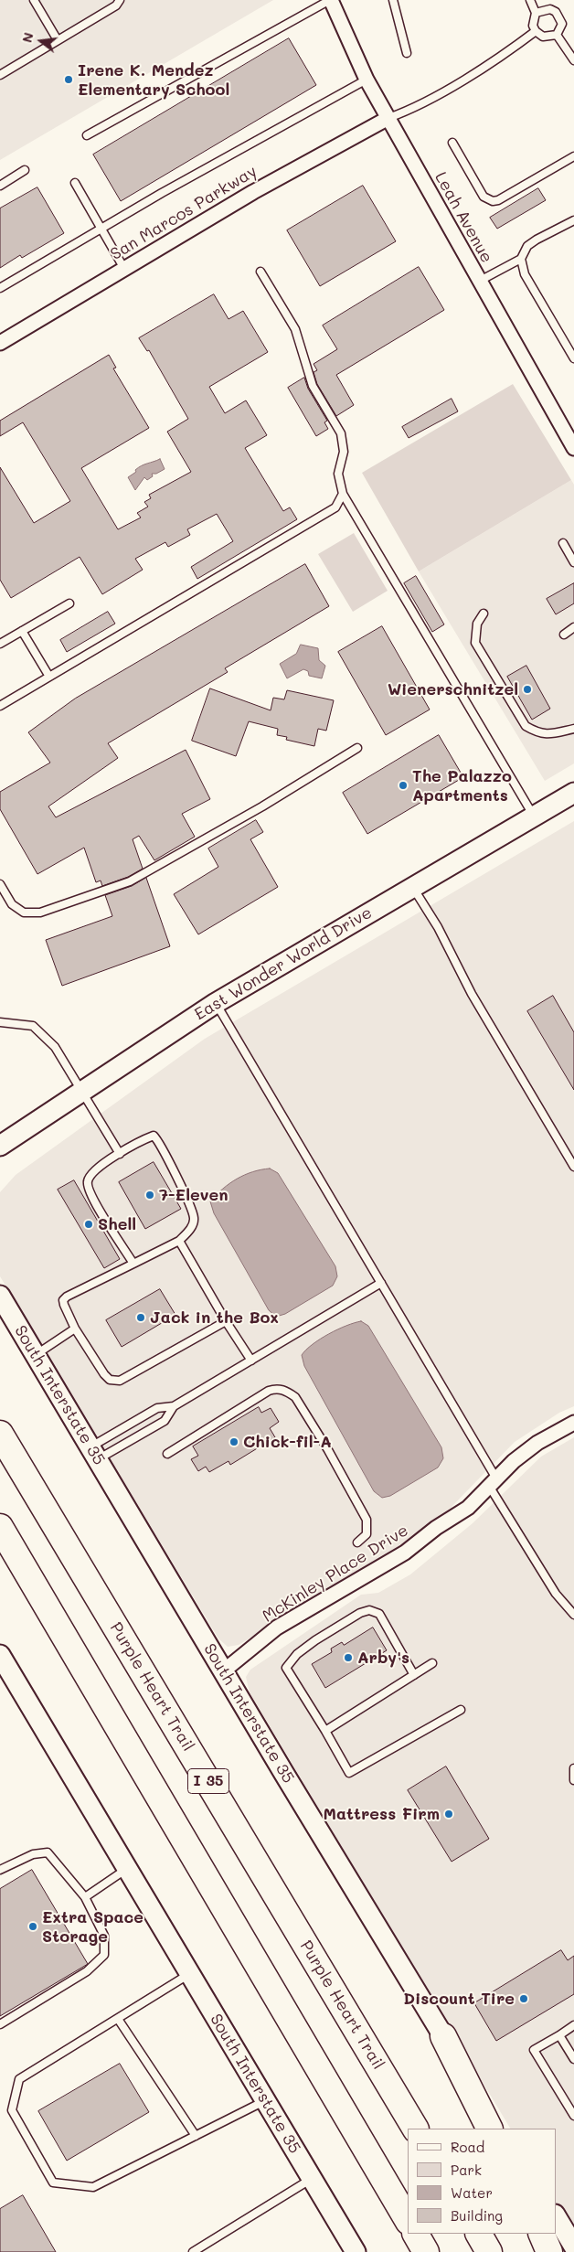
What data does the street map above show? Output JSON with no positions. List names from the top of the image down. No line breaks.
{"streets":{"highway":["Purple Heart Trail","I 35"],"main road":["East Wonder World Drive","South Interstate 35"],"street":["San Marcos Parkway","Leah Avenue","McKinley Place Drive"]},"crossings":[["San Marcos Parkway","Leah Avenue"],["South Interstate 35","McKinley Place Drive"]],"places":["Irene K. Mendez Elementary School","Wienerschnitzel","The Palazzo Apartments","7-Eleven","Shell","Jack in the Box","Chick-fil-A","Arby's","Mattress Firm","Extra Space Storage","Discount Tire"],"legend":["Road","Park","Water","Building"],"north":"left"}
